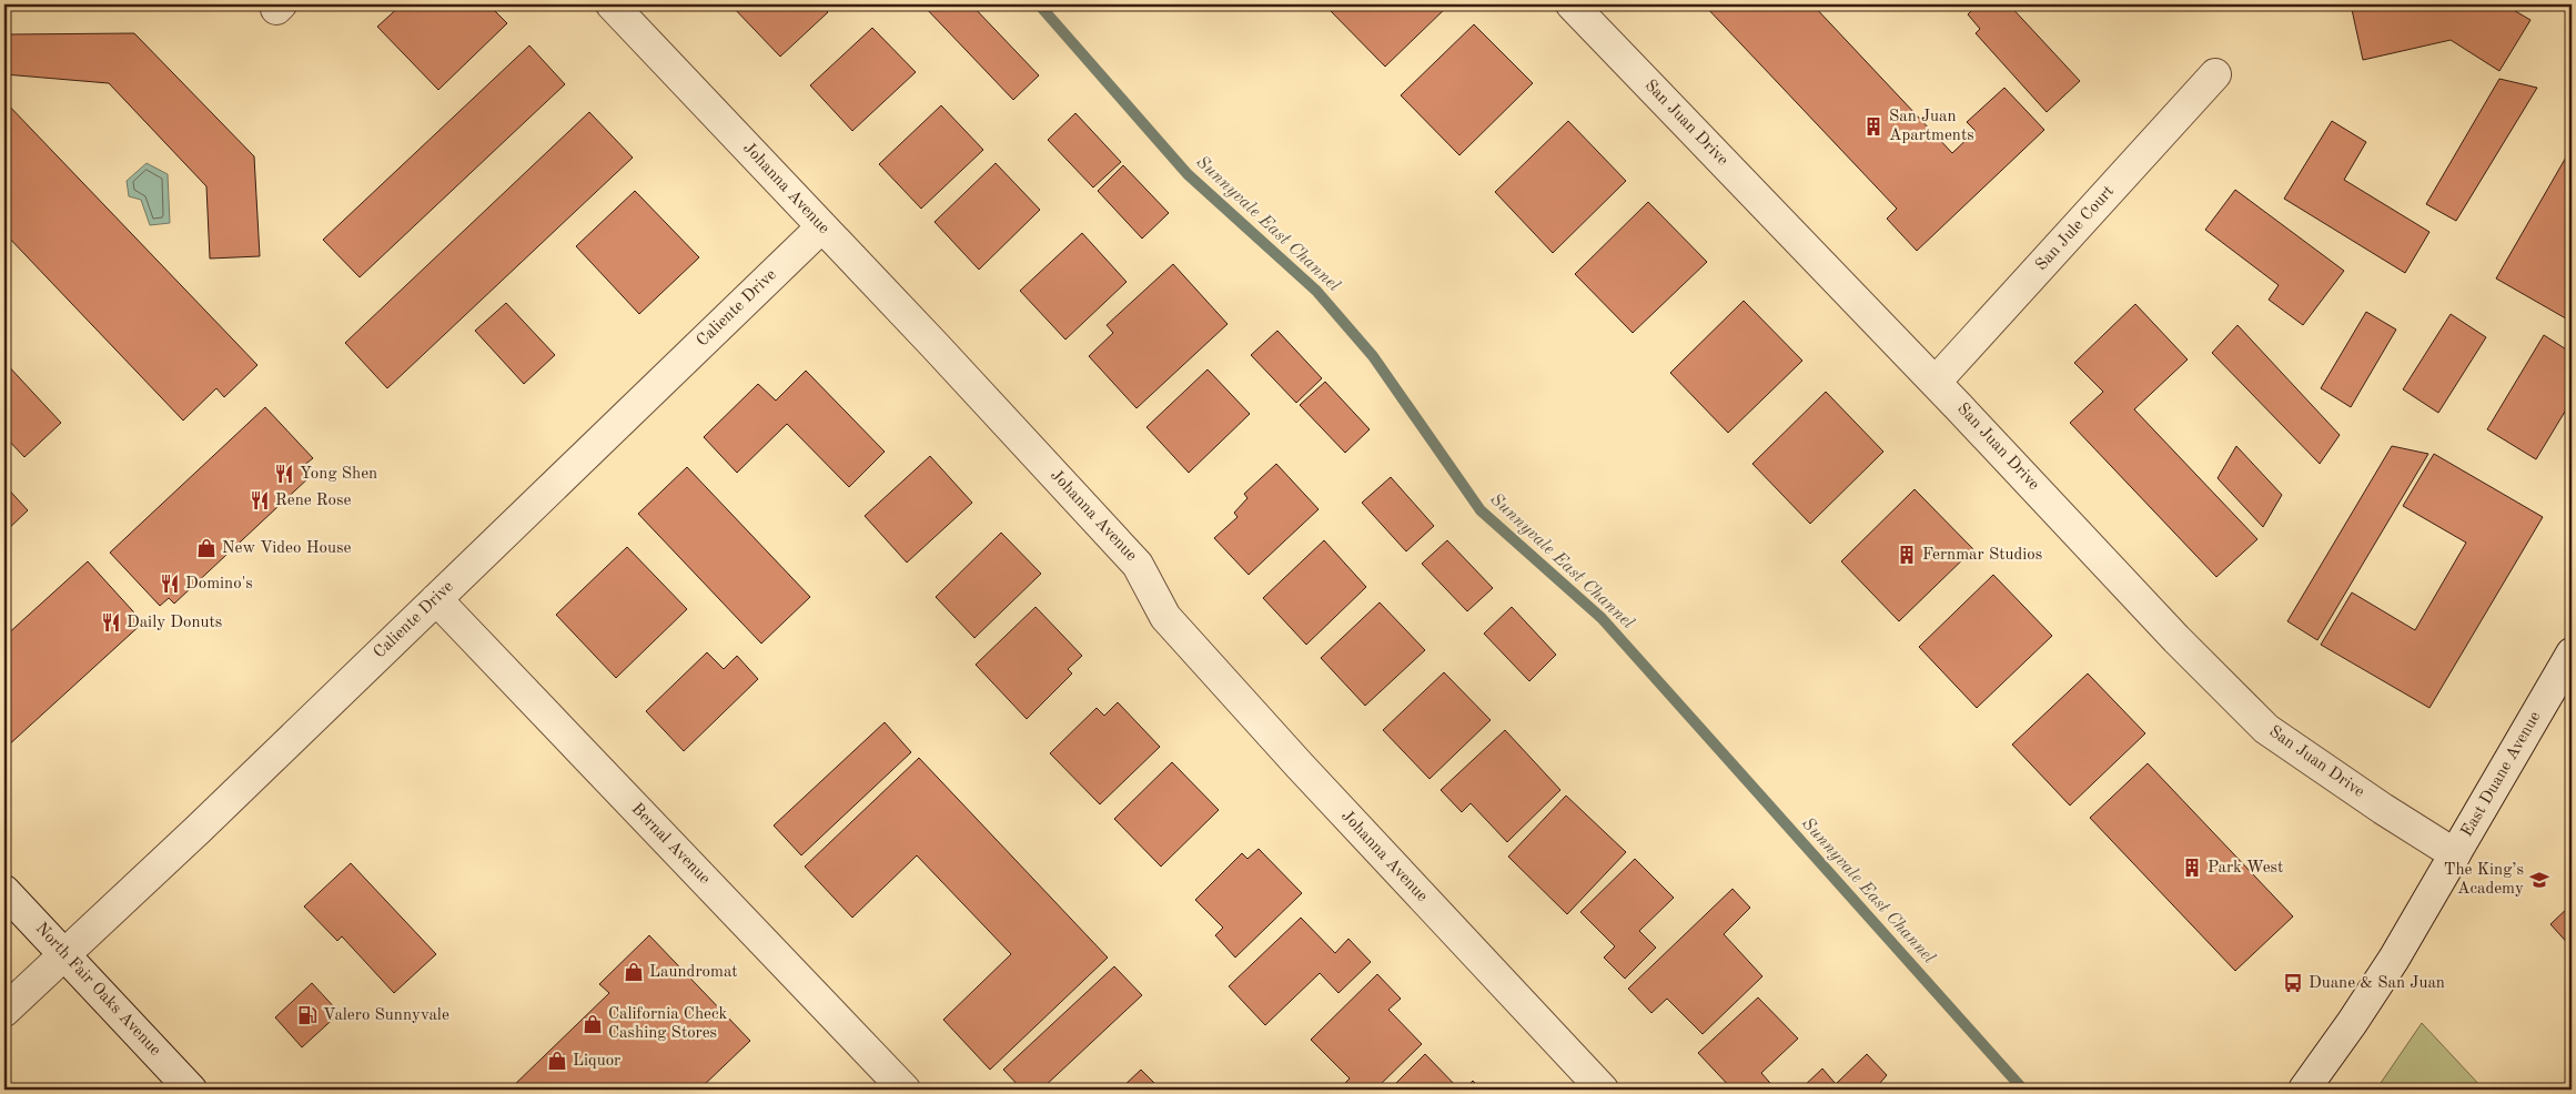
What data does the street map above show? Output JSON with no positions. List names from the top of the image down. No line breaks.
{"streets":{"street":["San Juan Drive","Johanna Avenue","San Jule Court","Caliente Drive","East Duane Avenue","Bernal Avenue","North Fair Oaks Avenue"]},"crossings":[["San Juan Drive","San Jule Court"],["San Juan Drive","East Duane Avenue"],["Johanna Avenue","Caliente Drive"],["Caliente Drive","Bernal Avenue"],["Caliente Drive","North Fair Oaks Avenue"]],"water":["Sunnyvale East Channel"],"places":{"building":["San Juan Apartments","Fernmar Studios","Park West"],"restaurant":["Yong Shen","Rene Rose","Domino's","Daily Donuts"],"shop":["New Video House","Laundromat","California Check Cashing Stores","Liquor"],"school or university":["The King’s Academy"],"bus stop":["Duane & San Juan"],"fuel station":["Valero Sunnyvale"]}}
